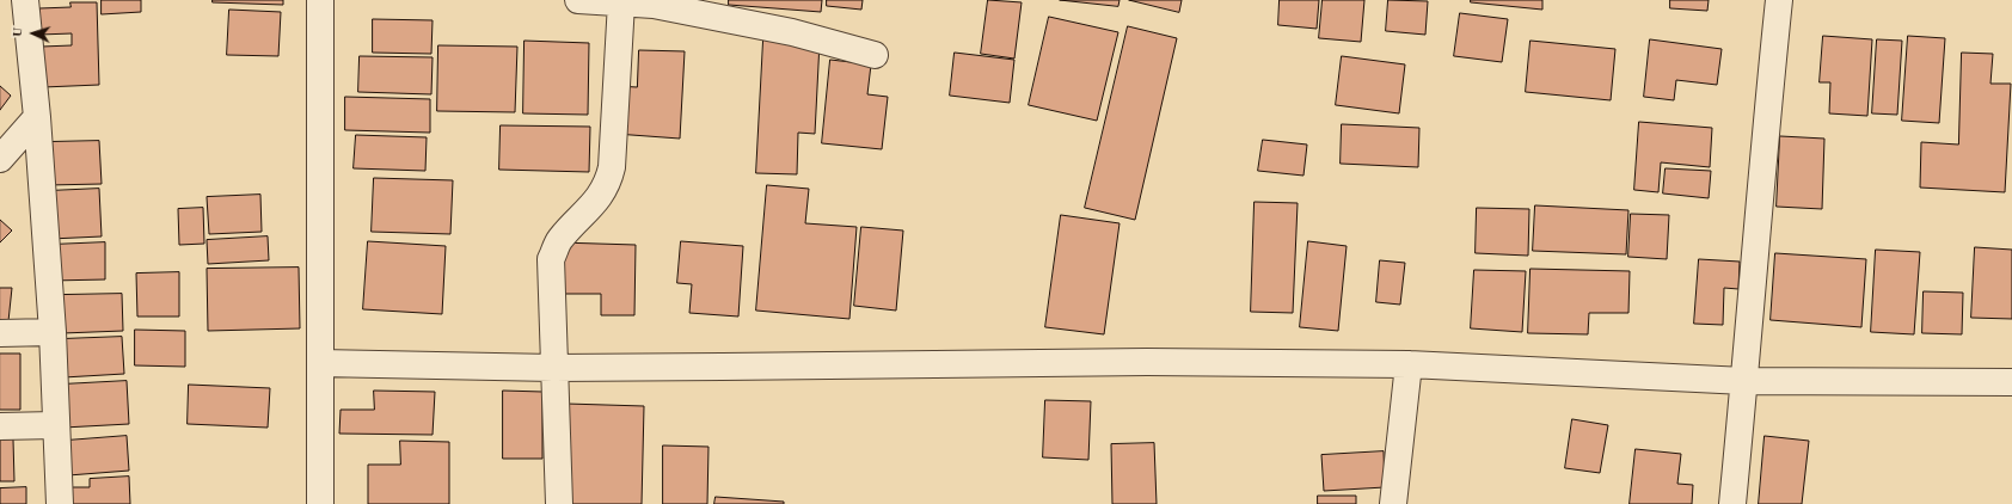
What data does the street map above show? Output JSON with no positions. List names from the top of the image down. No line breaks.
{"north":"left"}
